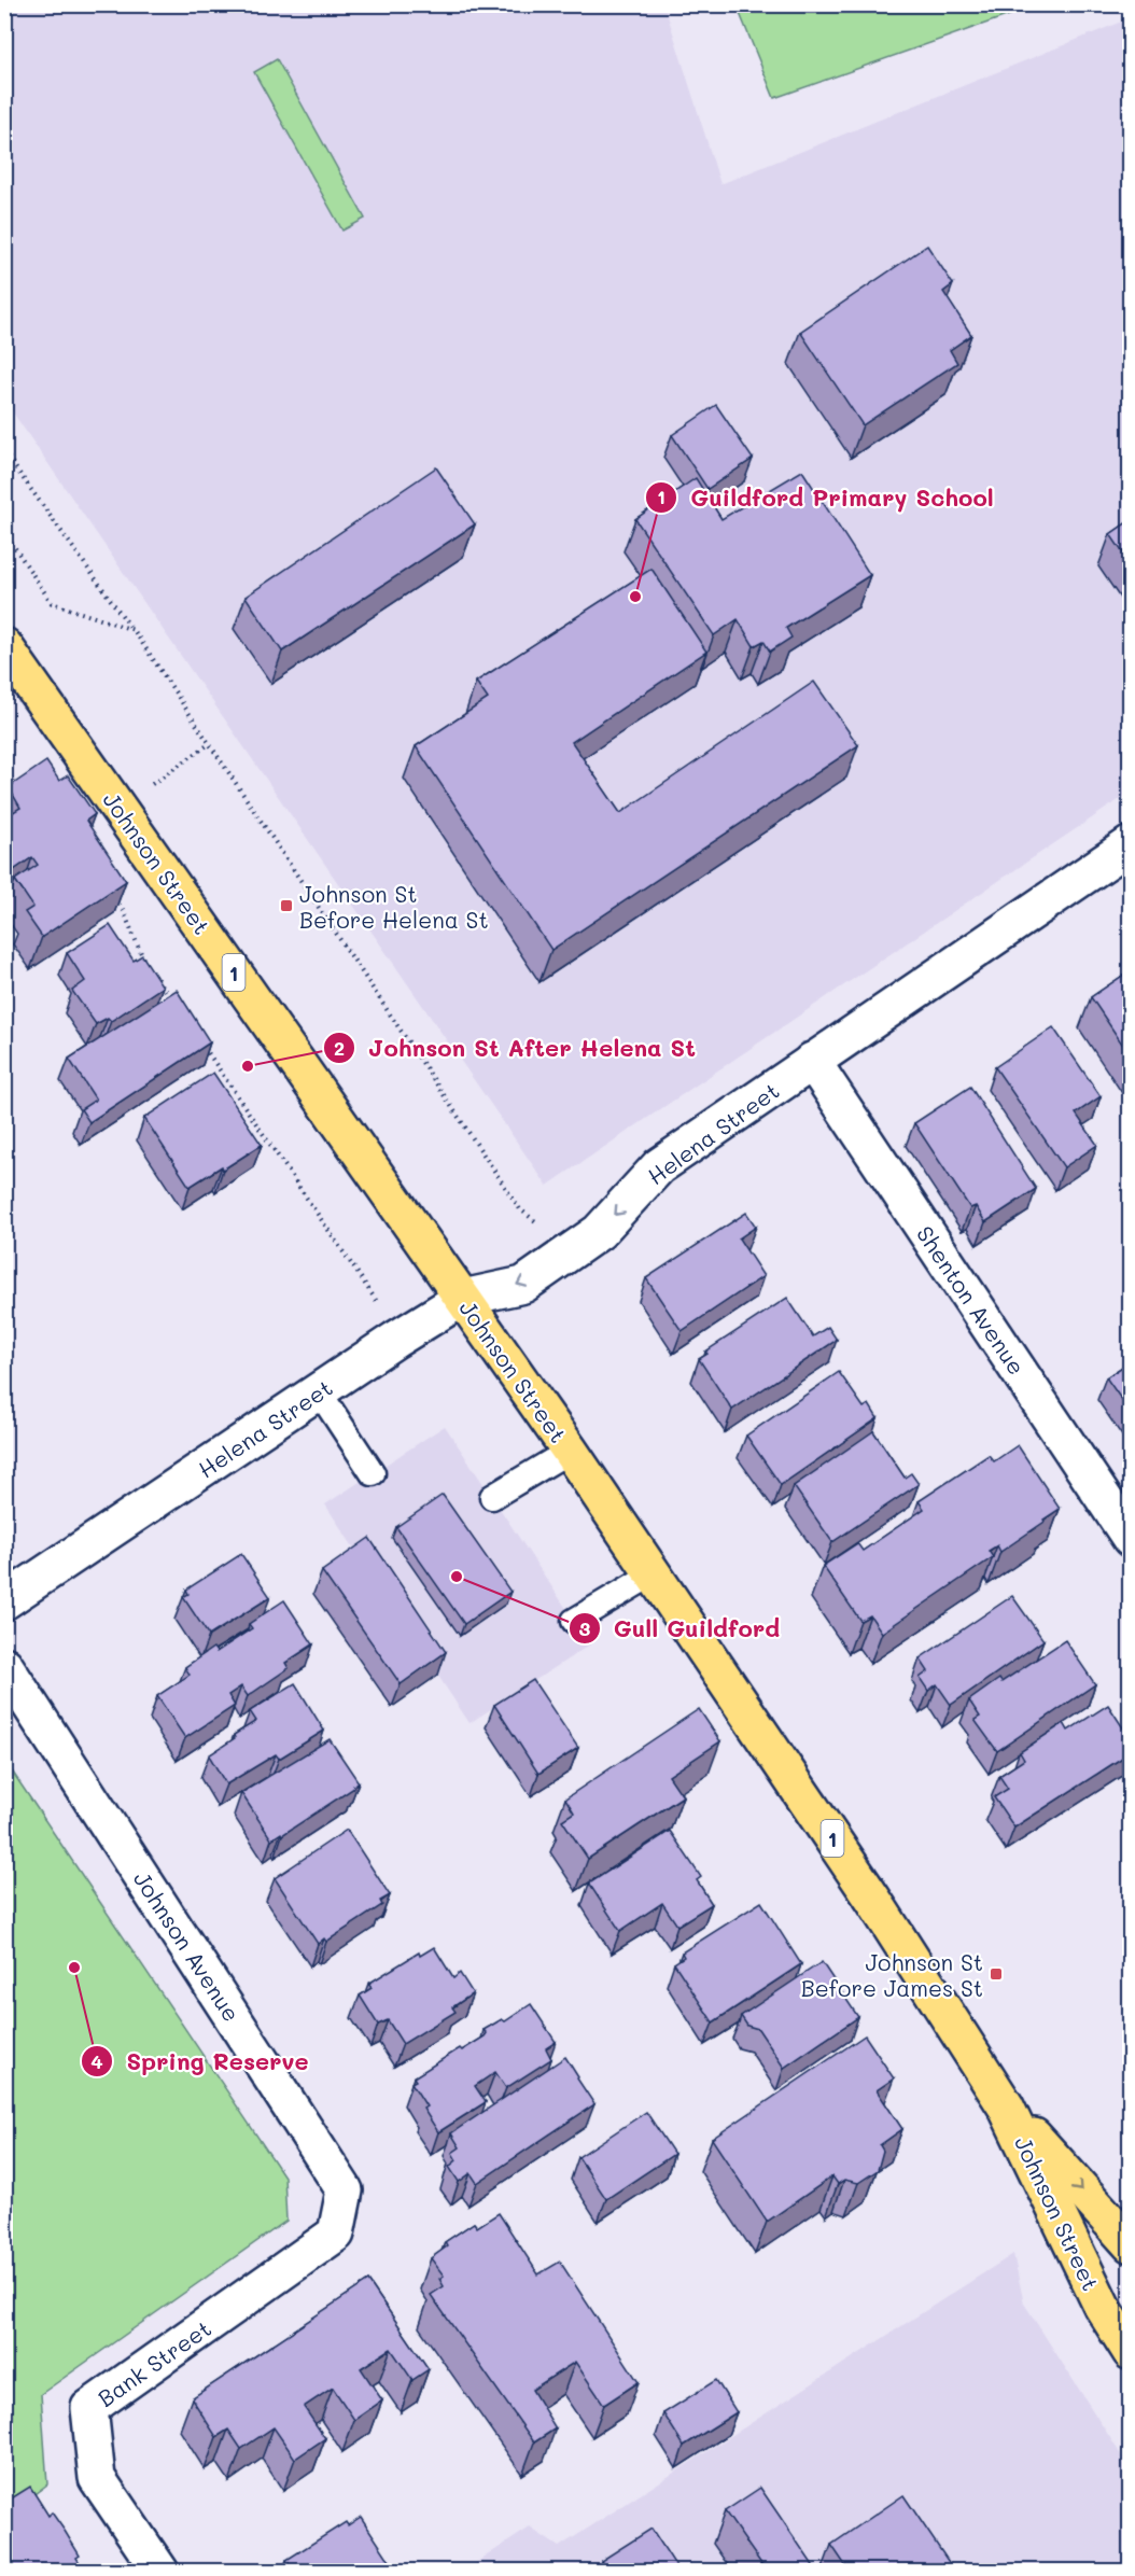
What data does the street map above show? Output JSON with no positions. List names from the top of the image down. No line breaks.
{"streets":{"highway":["Johnson Street","1"],"street":["Helena Street","Shenton Avenue","Johnson Avenue","Bank Street"]},"crossings":[["Johnson Street","Helena Street"],["Helena Street","Shenton Avenue"],["Johnson Avenue","Bank Street"]],"places":{"other":["Guildford Primary School","Johnson St After Helena St","Gull Guildford","Spring Reserve"],"transit":["Johnson St Before Helena St","Johnson St Before James St"]}}
